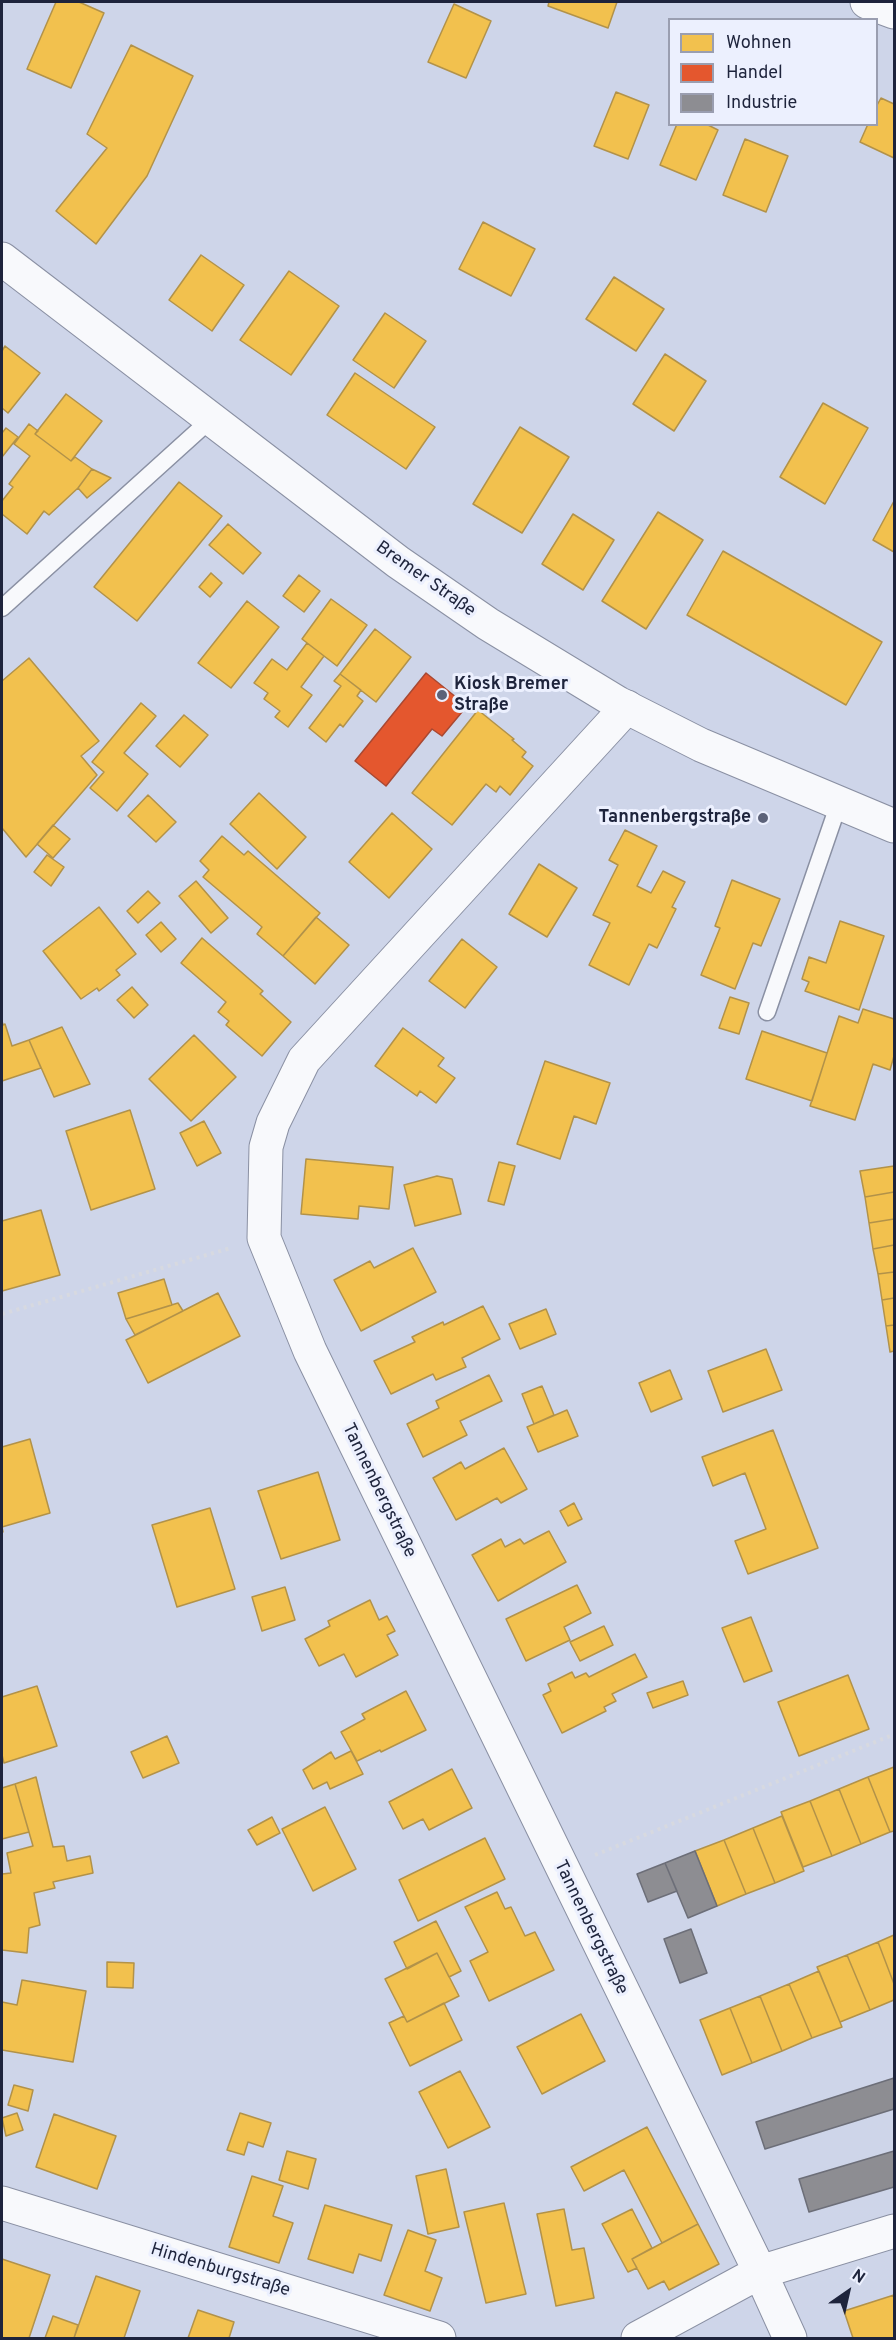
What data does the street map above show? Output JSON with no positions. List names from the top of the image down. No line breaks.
{"streets":{"street":["Bremer Straße","Tannenbergstraße","Hindenburgstraße"]},"crossings":[["Bremer Straße","Tannenbergstraße"]],"places":["Kiosk Bremer Straße","Tannenbergstraße"],"legend":["Wohnen","Handel","Industrie"],"north":"top right"}
